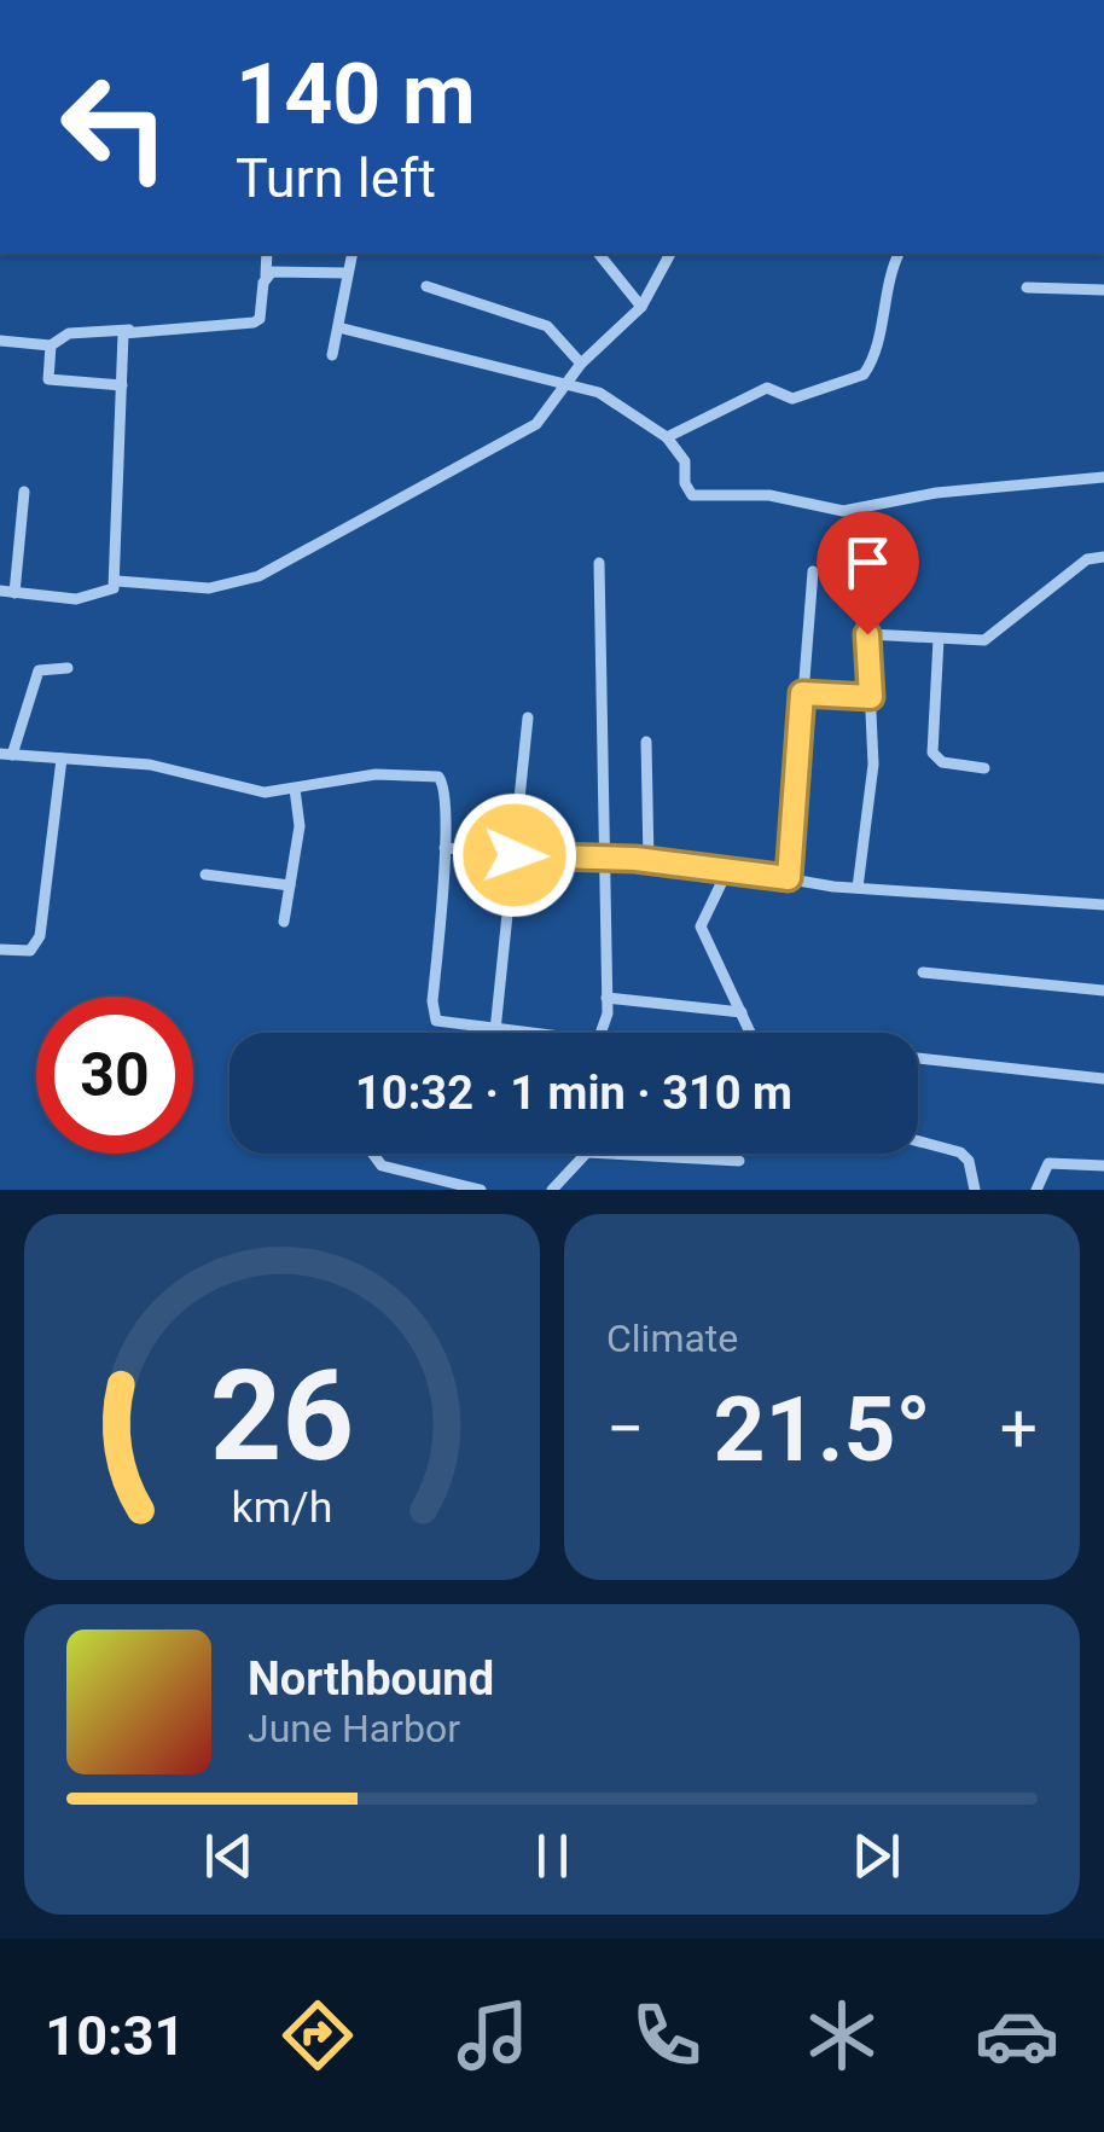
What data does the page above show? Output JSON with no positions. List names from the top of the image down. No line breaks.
{"page":{"turn":["140 m","Turn left"],"limit":"30","trip":"10:32 · 1 min · 310 m","tile":"Climate","heat":["−","21.5°","+"],"song":["Northbound","June Harbor"],"tabs":"10:31","gauge":["26","km/h"]}}
